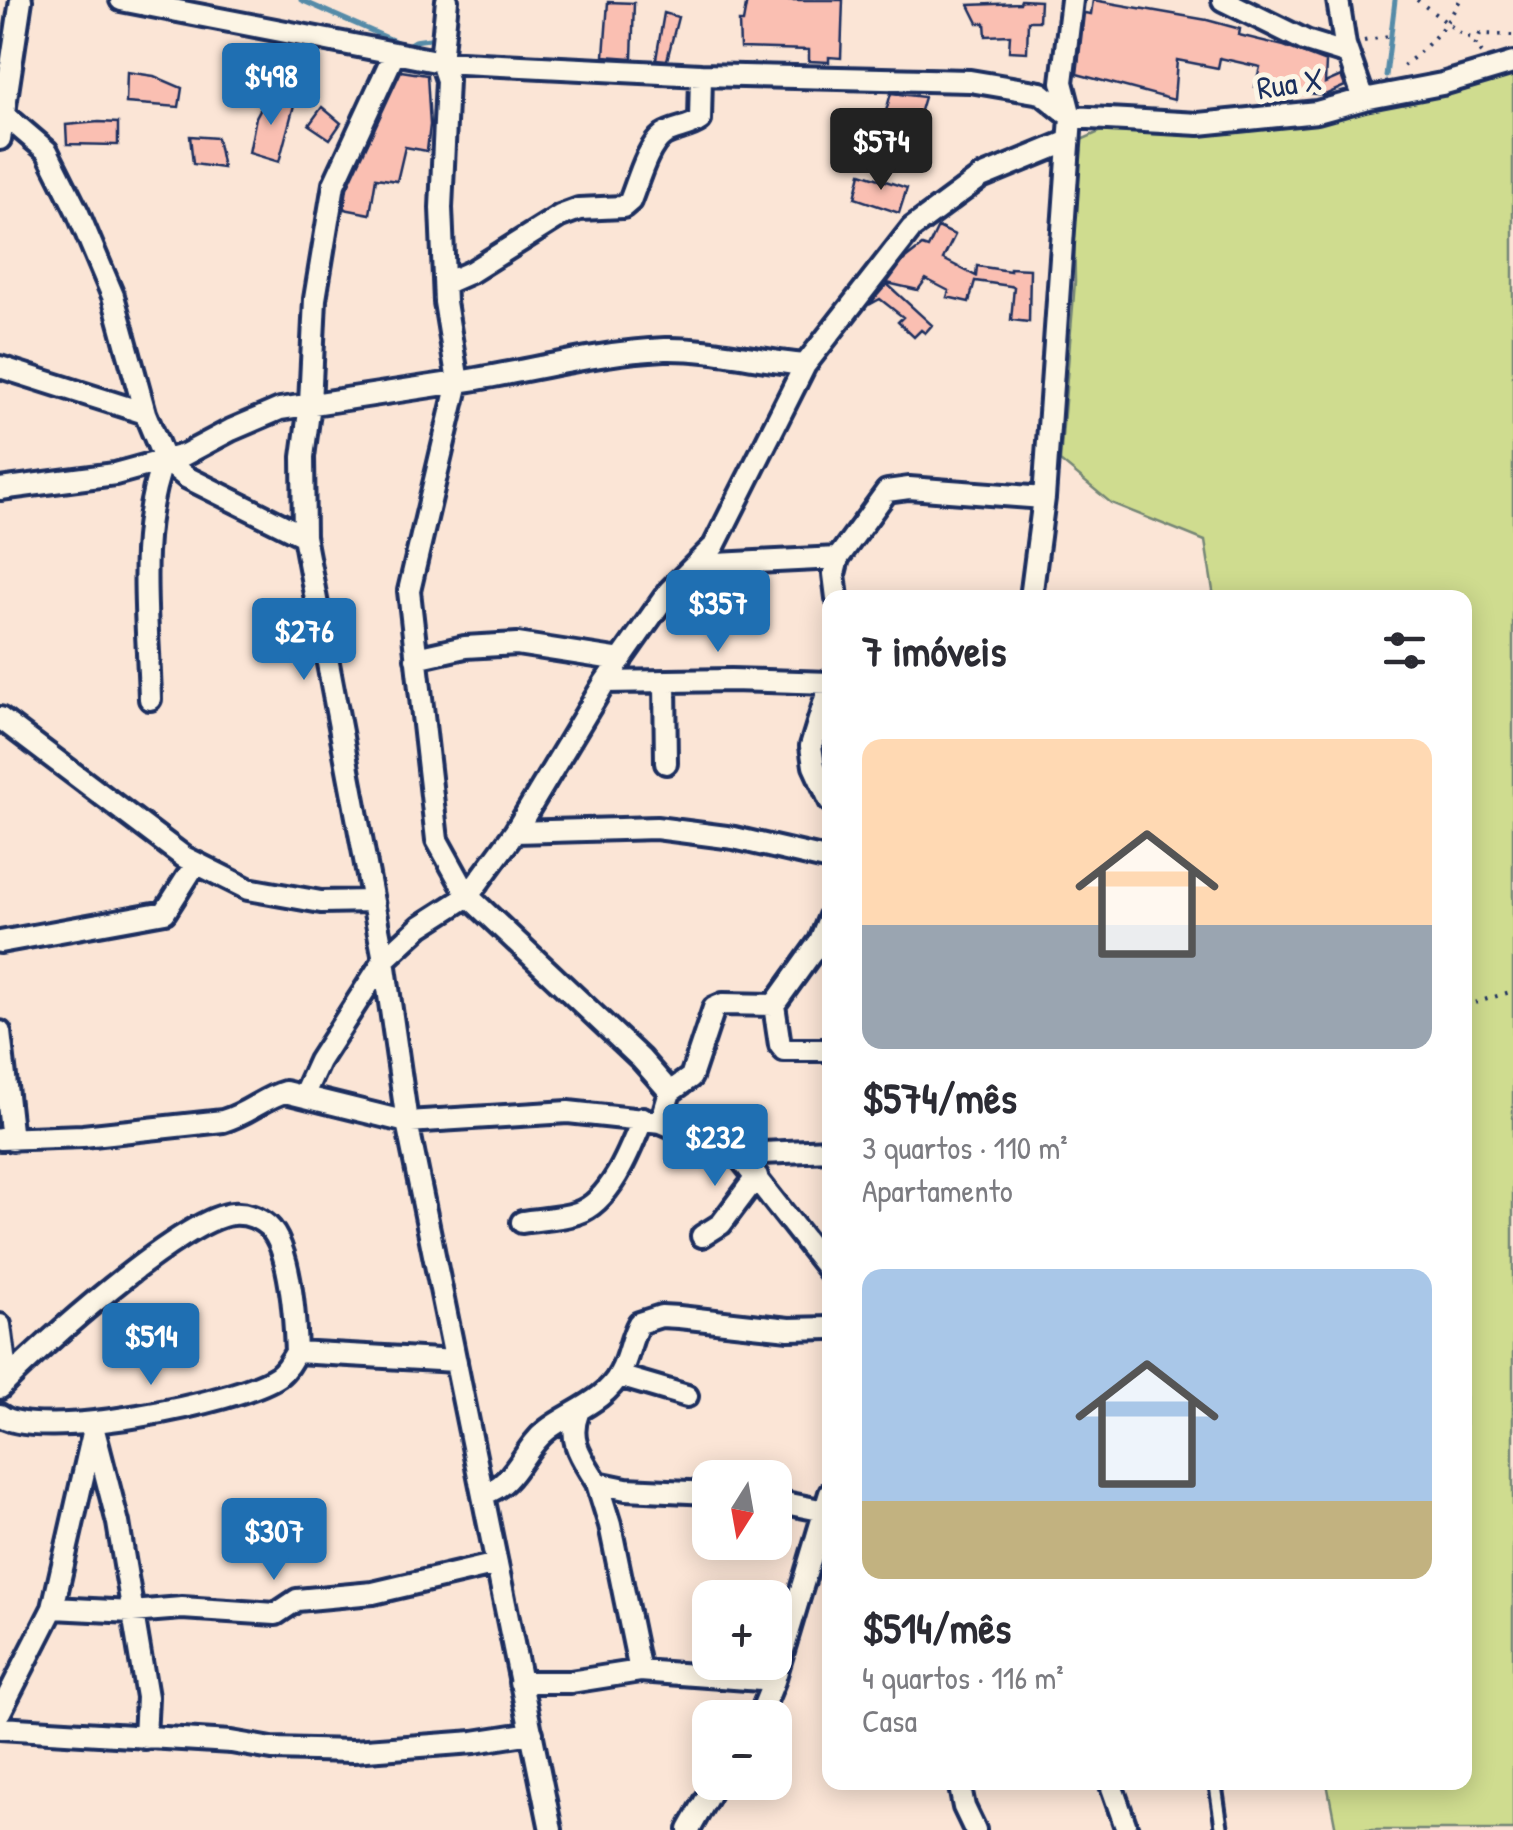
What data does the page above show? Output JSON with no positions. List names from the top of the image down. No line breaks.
{"streets":{"street":["Rua X"]},"north":"bottom","page":{"price":["$498","$574","$357","$276","$232","$514","$307"],"heading":"7 imóveis","list":[{"name":"$574/mês","note":"3 quartos · 110 m² · Apartamento"},{"name":"$514/mês","note":"4 quartos · 116 m² · Casa"}],"map_buttons":["+","−"]}}
